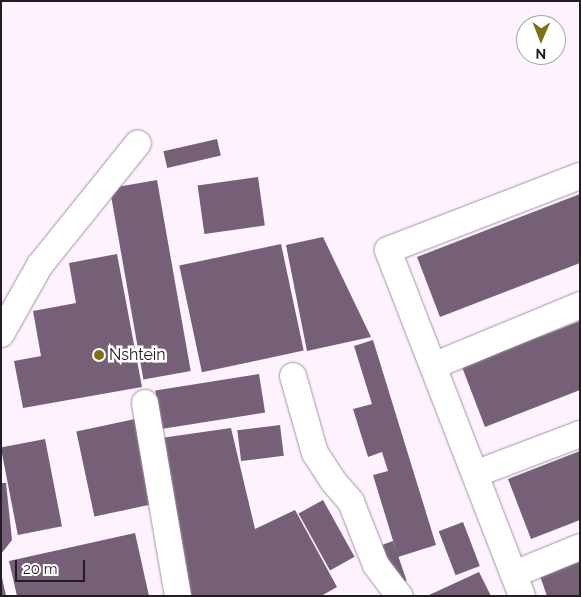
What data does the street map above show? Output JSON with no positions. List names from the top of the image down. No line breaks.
{"places":["Nshtein"],"scale_bar":"20 m","north":"bottom"}
